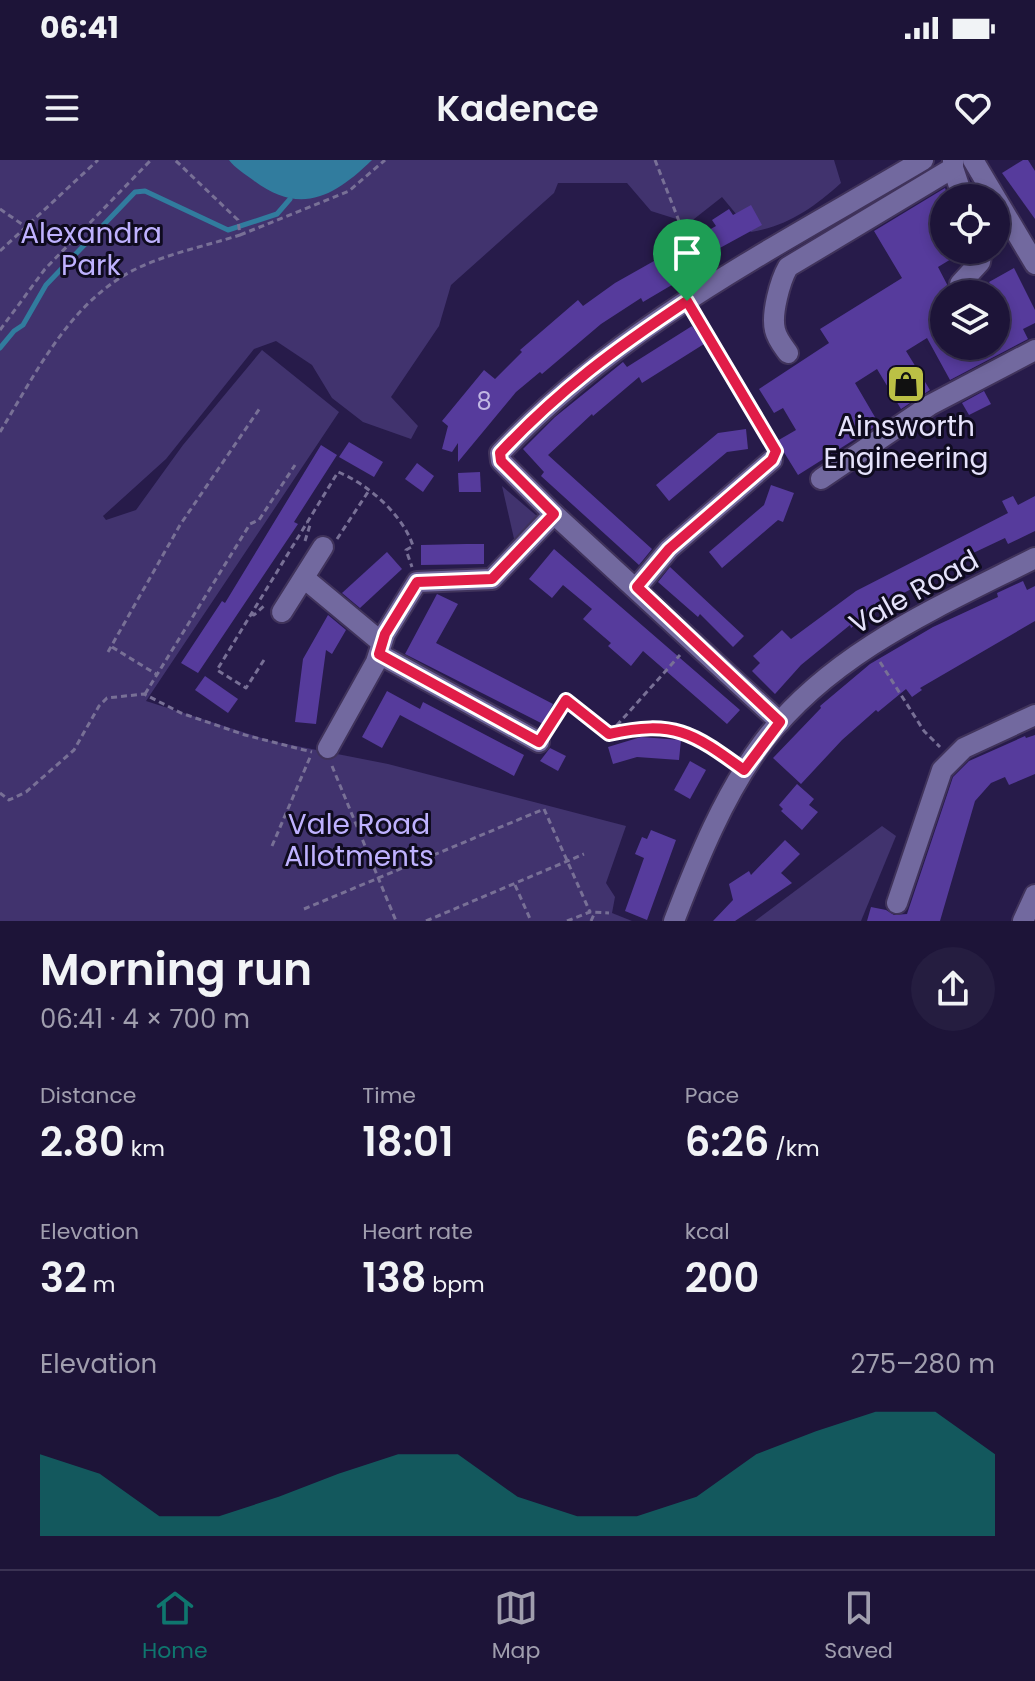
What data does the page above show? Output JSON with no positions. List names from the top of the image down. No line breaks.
{"streets":{"street":["Vale Road"]},"parks":["Alexandra Park","Vale Road Allotments"],"places":{"shop":["Ainsworth Engineering"]},"house_numbers":["8"],"page":{"status":"06:41","header":"Kadence","heading":["Morning run","06:41 · 4 × 700 m"],"stats":[["Distance","2.80 km"],["Time","18:01"],["Pace","6:26 /km"],["Elevation","32 m"],["Heart rate","138 bpm"],["kcal","200"]],"chart":["Elevation","275–280 m"],"tabs":["Home","Map","Saved"]}}
